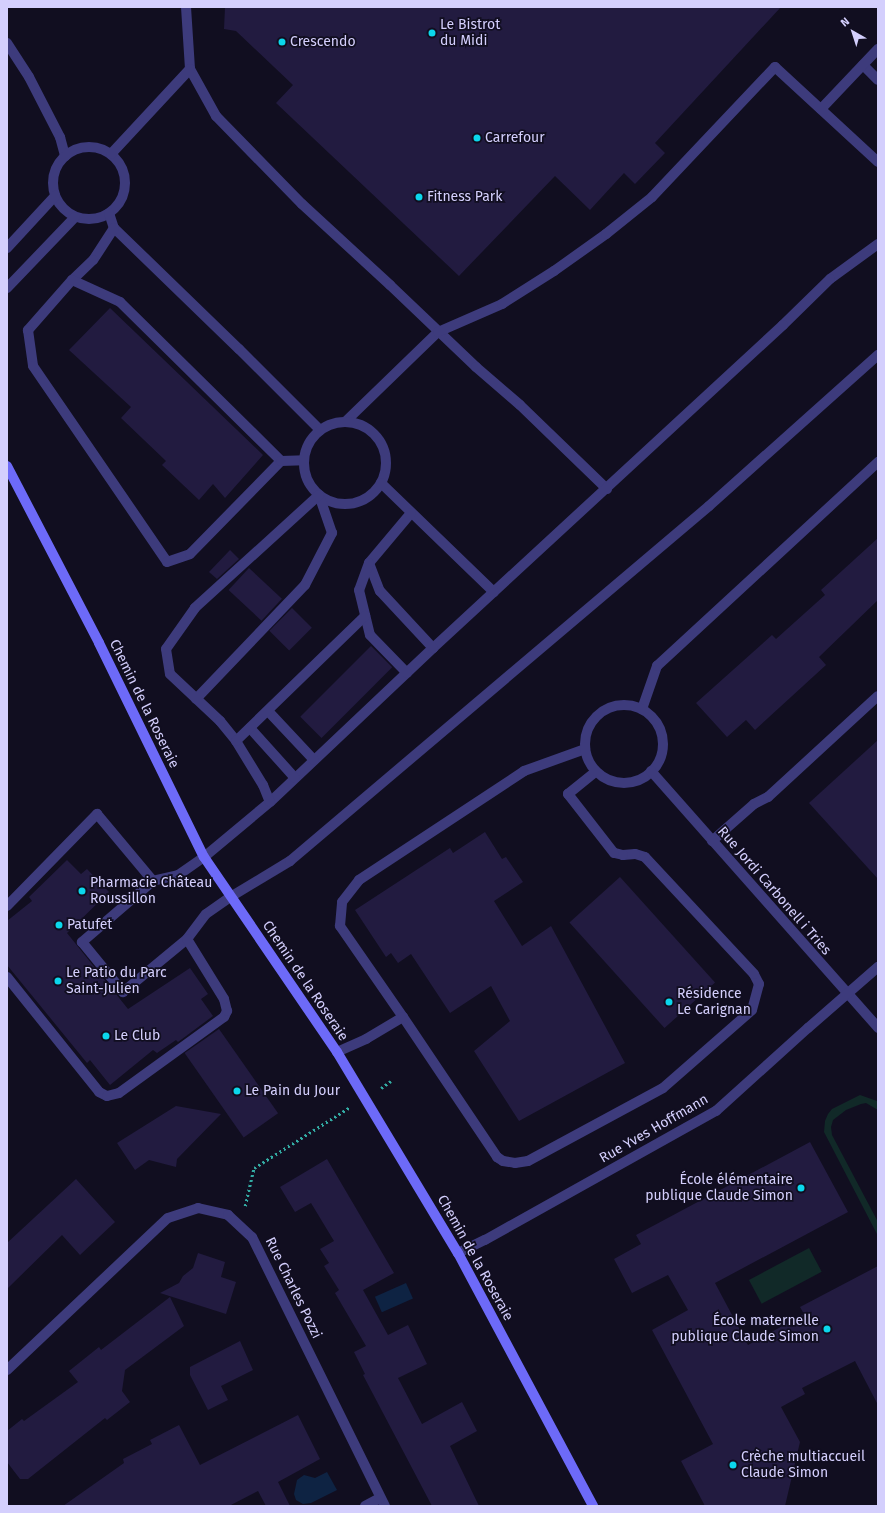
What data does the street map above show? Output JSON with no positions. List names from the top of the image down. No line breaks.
{"streets":{"street":["Chemin de la Roseraie","Rue Jordi Carbonell i Tries","Rue Yves Hoffmann","Rue Charles Pozzi"]},"crossings":[["Chemin de la Roseraie","Rue Yves Hoffmann"],["Rue Jordi Carbonell i Tries","Rue Yves Hoffmann"]],"places":["Le Bistrot du Midi","Crescendo","Carrefour","Fitness Park","Pharmacie Château Roussillon","Patufet","Le Patio du Parc Saint-Julien","Résidence Le Carignan","Le Club","Le Pain du Jour","École élémentaire publique Claude Simon","École maternelle publique Claude Simon","Crèche multiaccueil Claude Simon"],"north":"top left"}
